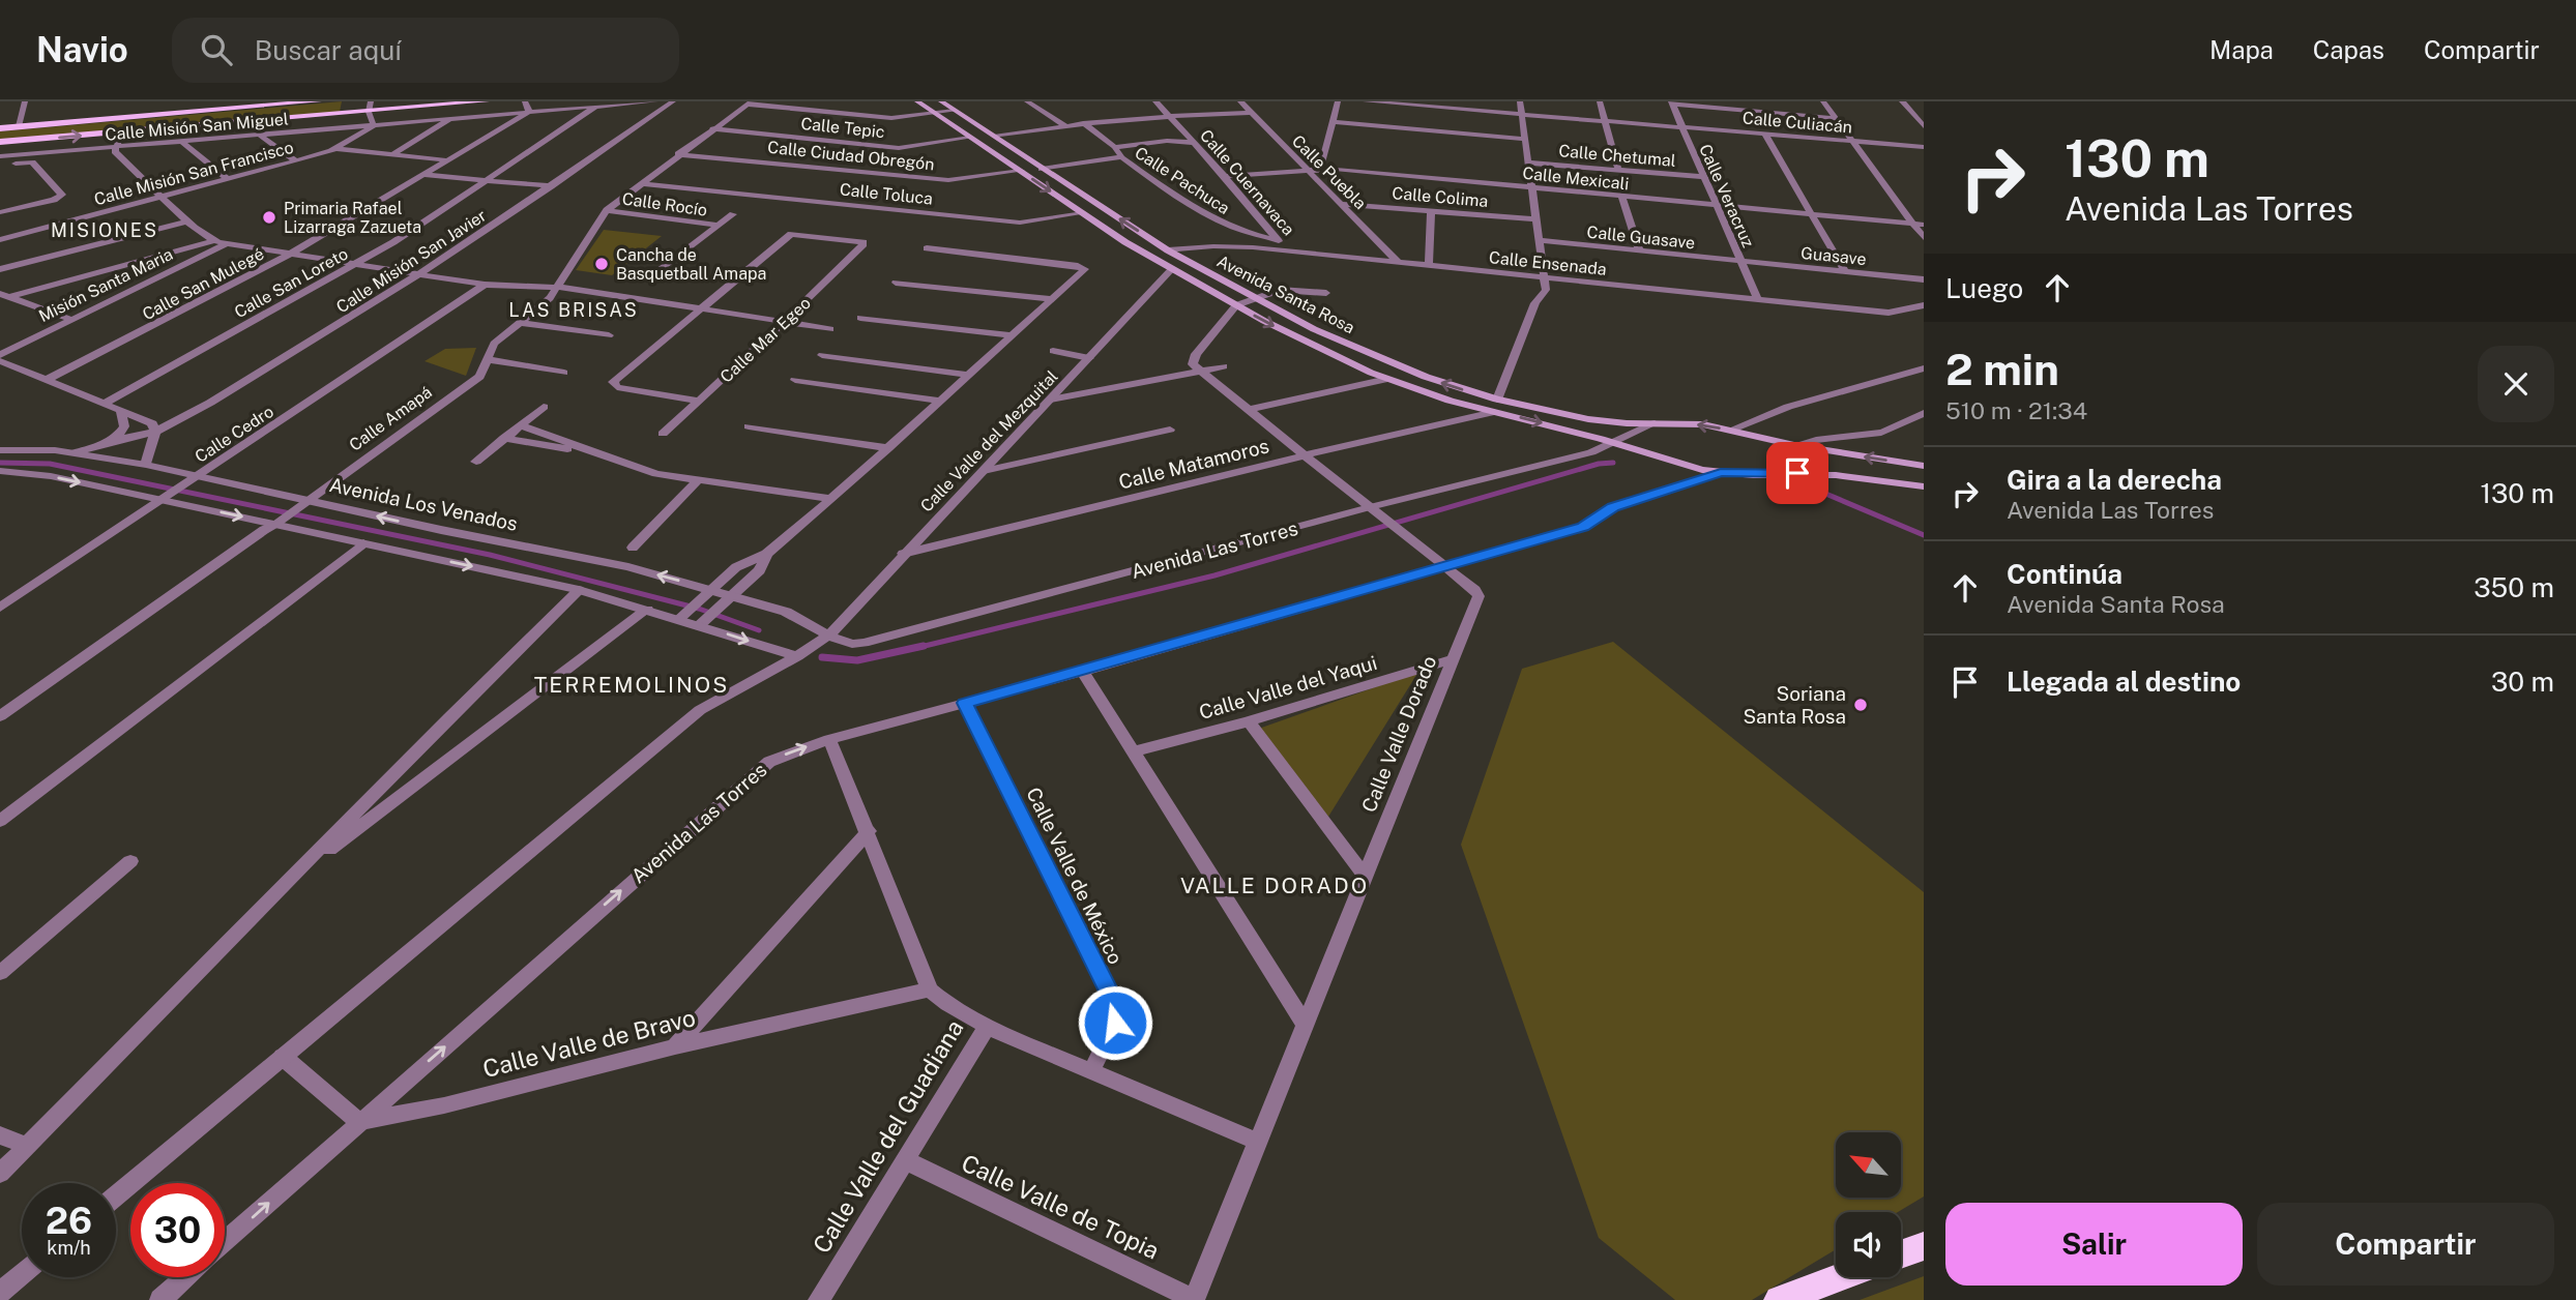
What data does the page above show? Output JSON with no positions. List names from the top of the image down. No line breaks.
{"streets":{"main road":["Avenida Santa Rosa"],"street":["Calle Culiacán","Calle Misión San Miguel","Calle Tepic","Calle Ciudad Obregón","Calle Chetumal","Calle Puebla","Calle Misión San Francisco","Calle Mexicali","Calle Pachuca","Calle Cuernavaca","Calle Toluca","Calle Veracruz","Calle Colima","Calle Rocío","Calle Guasave","Guasave","Calle Misión San Javier","Calle Ensenada","Calle San Loreto","Calle San Mulegé","Misión Santa Maria","Calle Mar Egeo","Calle Amapá","Calle Cedro","Calle Valle del Mezquital","Calle Matamoros","Avenida Los Venados","Avenida Las Torres","Calle Valle del Yaqui","Calle Valle Dorado","Calle Valle de México","Calle Valle de Bravo","Calle Valle del Guadiana","Calle Valle de Topia"]},"crossings":[["Calle Culiacán","Calle Veracruz"],["Calle Misión San Miguel","Calle Misión San Francisco"],["Calle Misión San Miguel","Calle San Loreto"],["Calle Misión San Miguel","Calle San Mulegé"],["Calle Tepic","Avenida Santa Rosa"],["Calle Tepic","Calle Amapá"],["Calle Ciudad Obregón","Avenida Santa Rosa"],["Calle Ciudad Obregón","Calle Amapá"],["Calle Chetumal","Calle Veracruz"],["Calle Puebla","Calle Mexicali"],["Calle Puebla","Calle Colima"],["Calle Puebla","Calle Ensenada"],["Calle Mexicali","Calle Cuernavaca"],["Calle Mexicali","Calle Veracruz"],["Calle Pachuca","Calle Cuernavaca"],["Calle Cuernavaca","Calle Ensenada"],["Calle Toluca","Avenida Santa Rosa"],["Calle Toluca","Calle Amapá"],["Calle Veracruz","Calle Guasave"],["Calle Veracruz","Guasave"],["Calle Veracruz","Calle Ensenada"],["Calle Rocío","Calle Amapá"],["Calle Guasave","Guasave"],["Calle Misión San Javier","Avenida Los Venados"],["Calle Ensenada","Avenida Santa Rosa"],["Avenida Santa Rosa","Calle Valle del Mezquital"],["Avenida Santa Rosa","Calle Matamoros"],["Avenida Santa Rosa","Avenida Las Torres"],["Calle Amapá","Avenida Los Venados"],["Calle Cedro","Avenida Los Venados"],["Calle Valle del Mezquital","Calle Matamoros"],["Calle Valle del Mezquital","Avenida Los Venados"],["Calle Valle del Mezquital","Avenida Las Torres"],["Calle Matamoros","Calle Valle Dorado"],["Avenida Los Venados","Avenida Las Torres"],["Avenida Las Torres","Calle Valle Dorado"],["Avenida Las Torres","Calle Valle de México"],["Avenida Las Torres","Calle Valle de Bravo"],["Avenida Las Torres","Calle Valle del Guadiana"],["Calle Valle del Yaqui","Calle Valle Dorado"],["Calle Valle Dorado","Calle Valle de Topia"],["Calle Valle de Bravo","Calle Valle del Guadiana"],["Calle Valle del Guadiana","Calle Valle de Topia"]],"districts":["MISIONES","LAS BRISAS","TERREMOLINOS","VALLE DORADO"],"places":["Primaria Rafael Lizarraga Zazueta","Cancha de Basquetball Amapa","Soriana Santa Rosa"],"north":"top left","page":{"header":"Navio","search":"Buscar aquí","nav":["Mapa","Capas","Compartir"],"turn":["130 m","Avenida Las Torres"],"then":"Luego","heading":["2 min","510 m · 21:34"],"list":[{"name":"Gira a la derecha","note":"Avenida Las Torres","value":"130 m"},{"name":"Continúa","note":"Avenida Santa Rosa","value":"350 m"},{"name":"Llegada al destino","value":"30 m"}],"speed":"26 km/h","limit":"30","buttons":["Salir","Compartir"]}}
